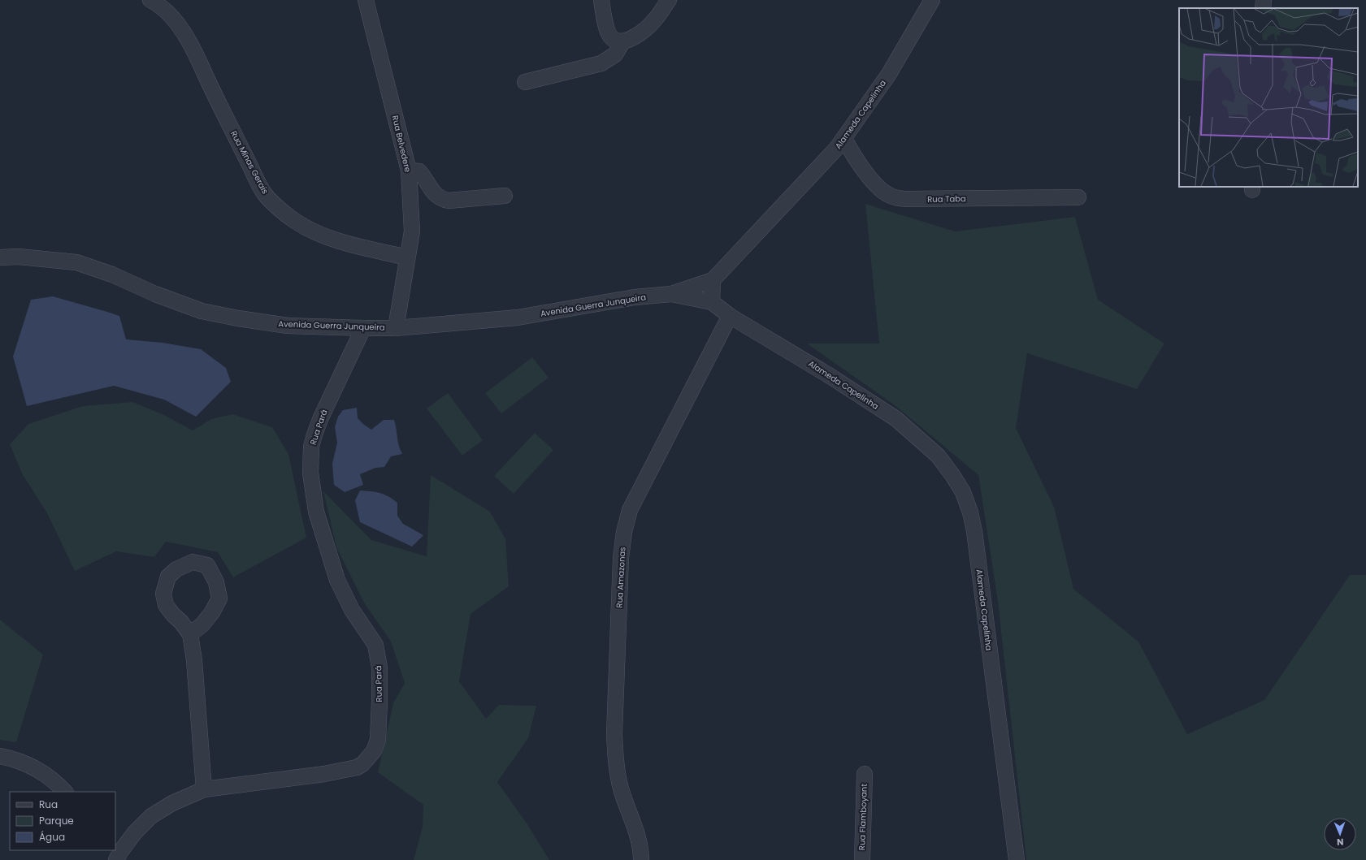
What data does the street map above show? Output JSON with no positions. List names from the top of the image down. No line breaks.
{"streets":{"street":["Alameda Capelinha","Rua Belvedere","Rua Minas Gerais","Rua Taba","Avenida Guerra Junqueira","Rua Pará","Rua Amazonas","Rua Flamboyant"]},"crossings":[["Alameda Capelinha","Rua Taba"],["Alameda Capelinha","Avenida Guerra Junqueira"],["Alameda Capelinha","Rua Amazonas"],["Rua Belvedere","Rua Minas Gerais"],["Rua Belvedere","Avenida Guerra Junqueira"],["Avenida Guerra Junqueira","Rua Pará"]],"legend":["Rua","Parque","Água"],"north":"bottom"}
